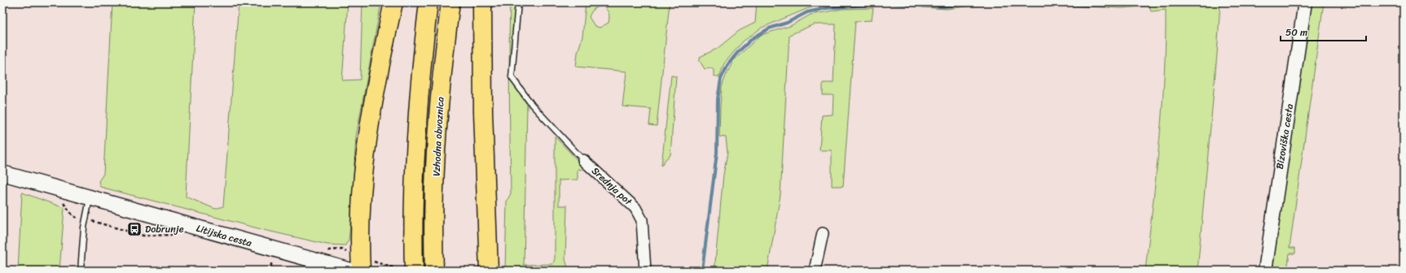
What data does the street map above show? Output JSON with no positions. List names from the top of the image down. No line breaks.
{"streets":{"highway":["Vzhodna obvoznica"],"main road":["Litijska cesta"],"street":["Bizoviška cesta","Srednja pot"]},"places":{"bus stop":["Dobrunje"]},"scale_bar":"50 m"}
